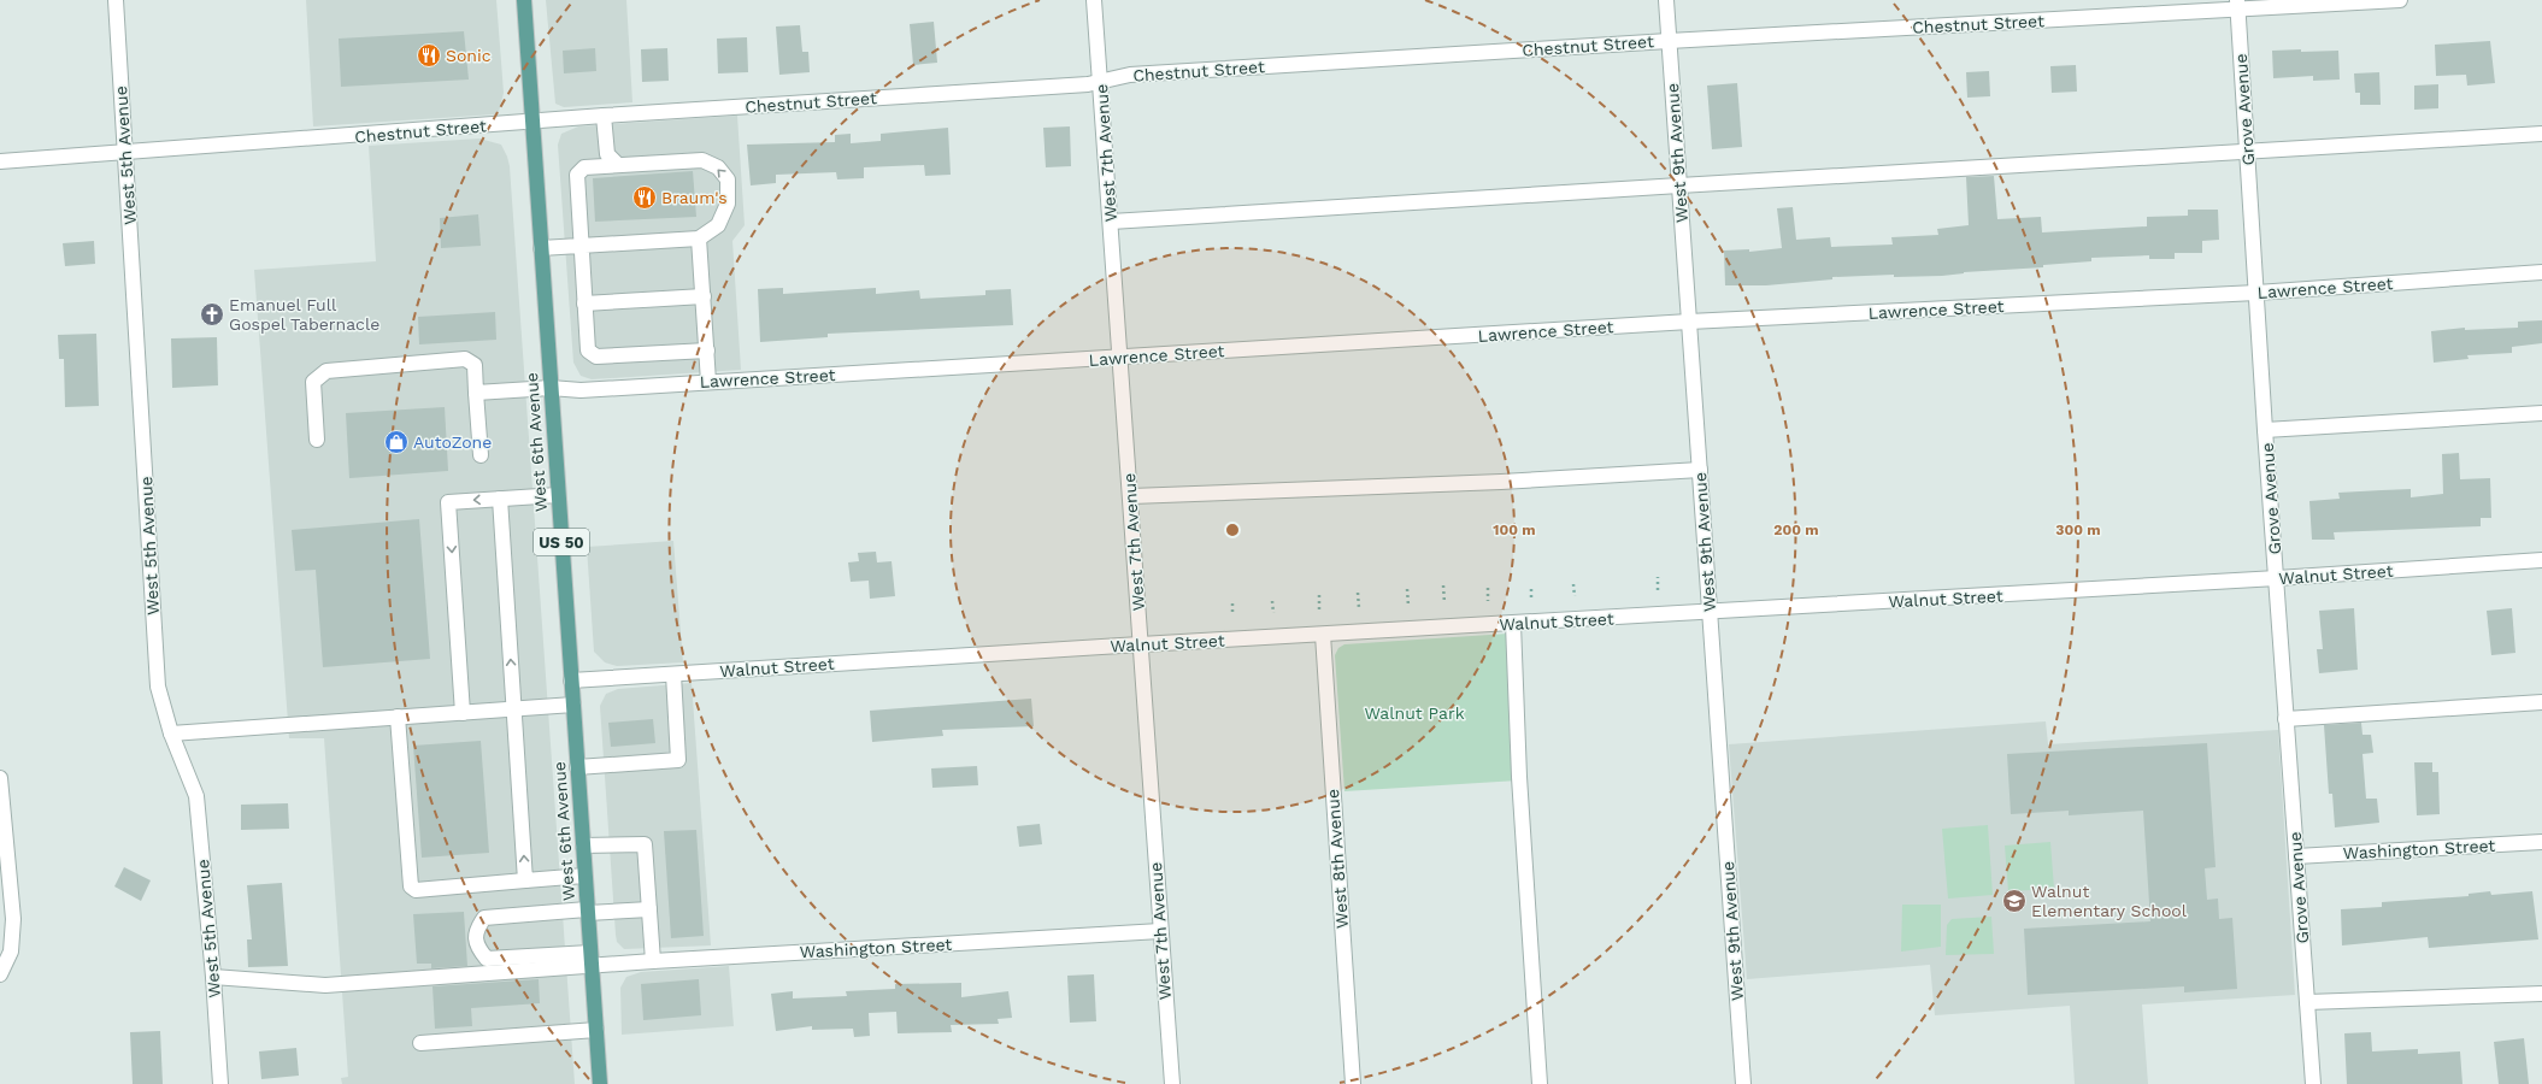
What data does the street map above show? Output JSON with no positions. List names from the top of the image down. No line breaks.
{"streets":{"main road":["West 6th Avenue","US 50"],"street":["Chestnut Street","Grove Avenue","West 7th Avenue","West 9th Avenue","West 5th Avenue","Lawrence Street","Walnut Street","Washington Street","West 8th Avenue"]},"crossings":[["Chestnut Street","Grove Avenue"],["Chestnut Street","West 7th Avenue"],["Chestnut Street","West 9th Avenue"],["Chestnut Street","West 5th Avenue"],["Chestnut Street","West 6th Avenue"],["Grove Avenue","Lawrence Street"],["Grove Avenue","Walnut Street"],["Grove Avenue","Washington Street"],["West 7th Avenue","Lawrence Street"],["West 7th Avenue","Walnut Street"],["West 7th Avenue","Washington Street"],["West 9th Avenue","Lawrence Street"],["West 9th Avenue","Walnut Street"],["Lawrence Street","West 6th Avenue"],["West 6th Avenue","Walnut Street"],["West 6th Avenue","Washington Street"],["Walnut Street","West 8th Avenue"]],"parks":["Walnut Park"],"places":{"restaurant":["Sonic","Braum's"],"church":["Emanuel Full Gospel Tabernacle"],"shop":["AutoZone"],"school or university":["Walnut Elementary School"]},"rings":["100 m","200 m","300 m"]}
